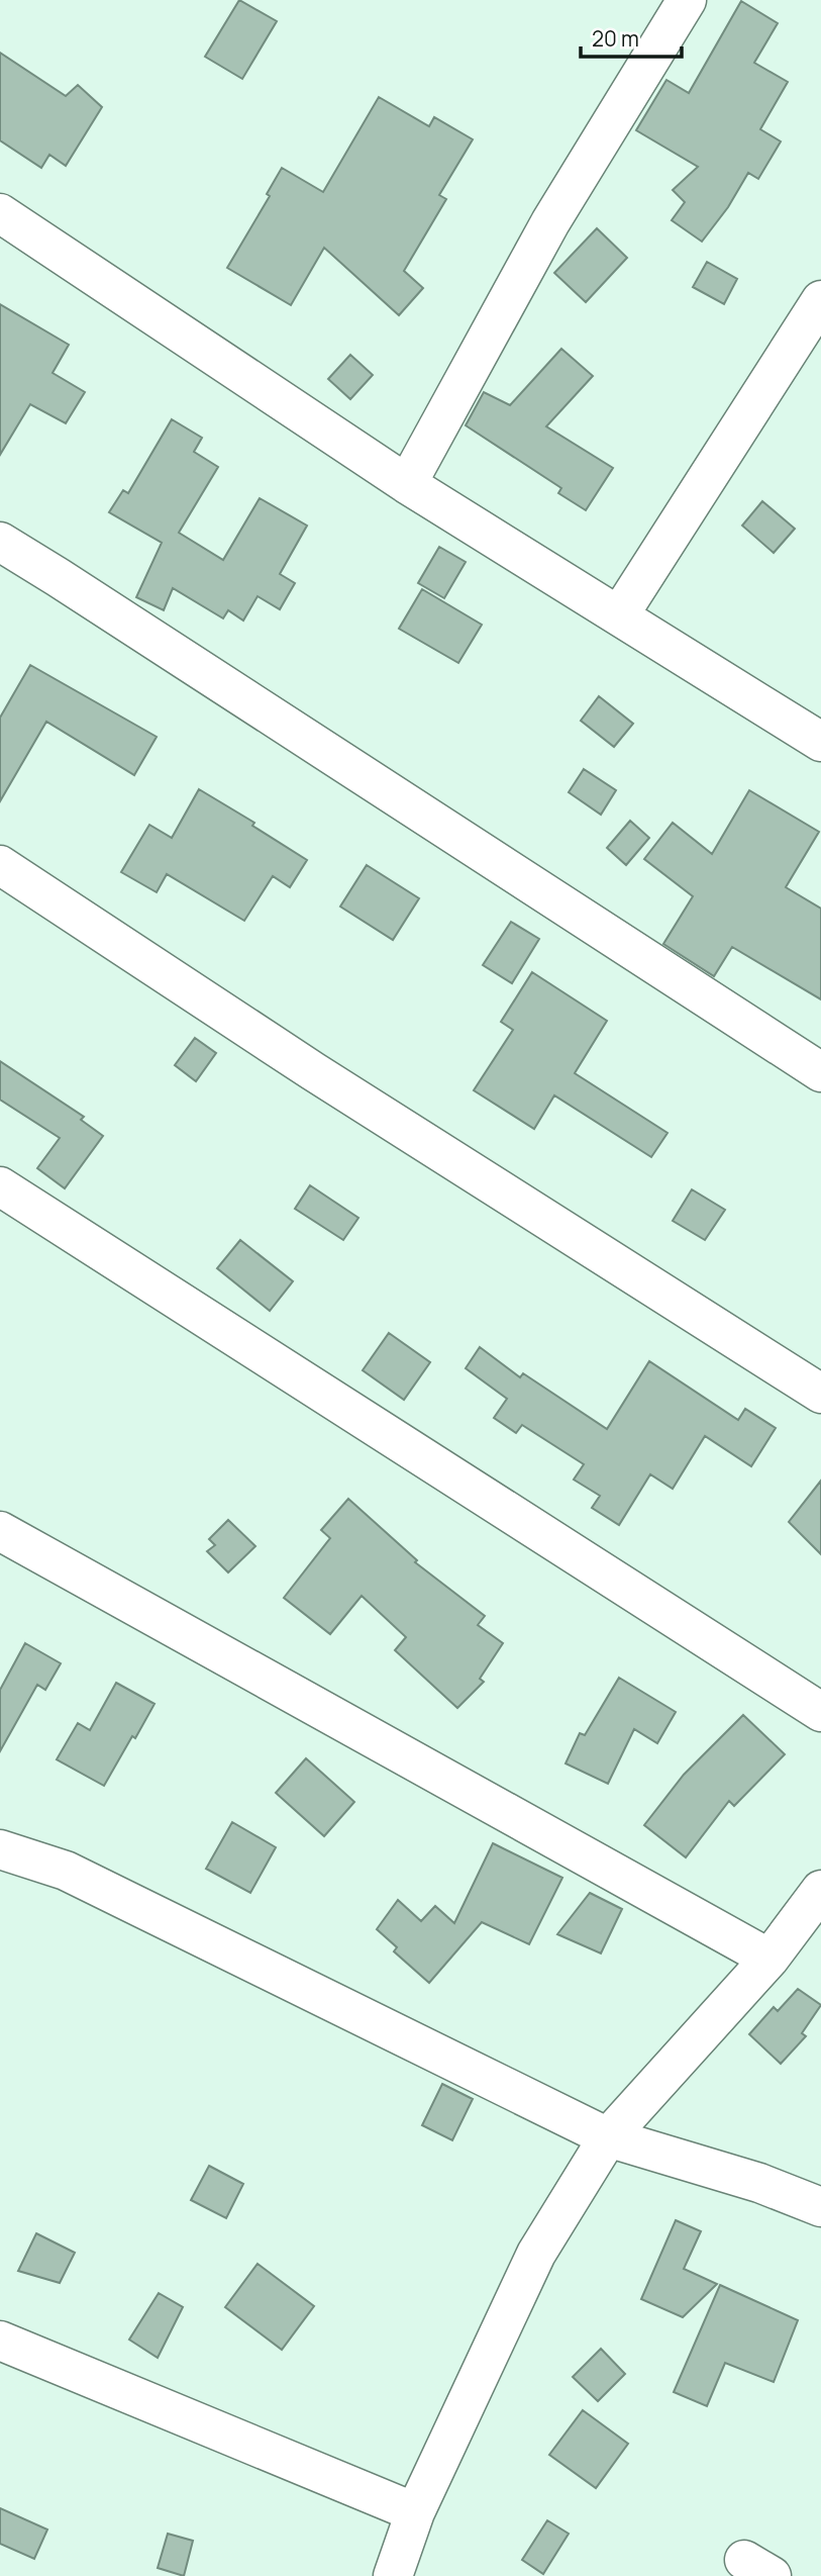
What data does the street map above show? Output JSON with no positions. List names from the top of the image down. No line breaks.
{"scale_bar":"20 m"}
